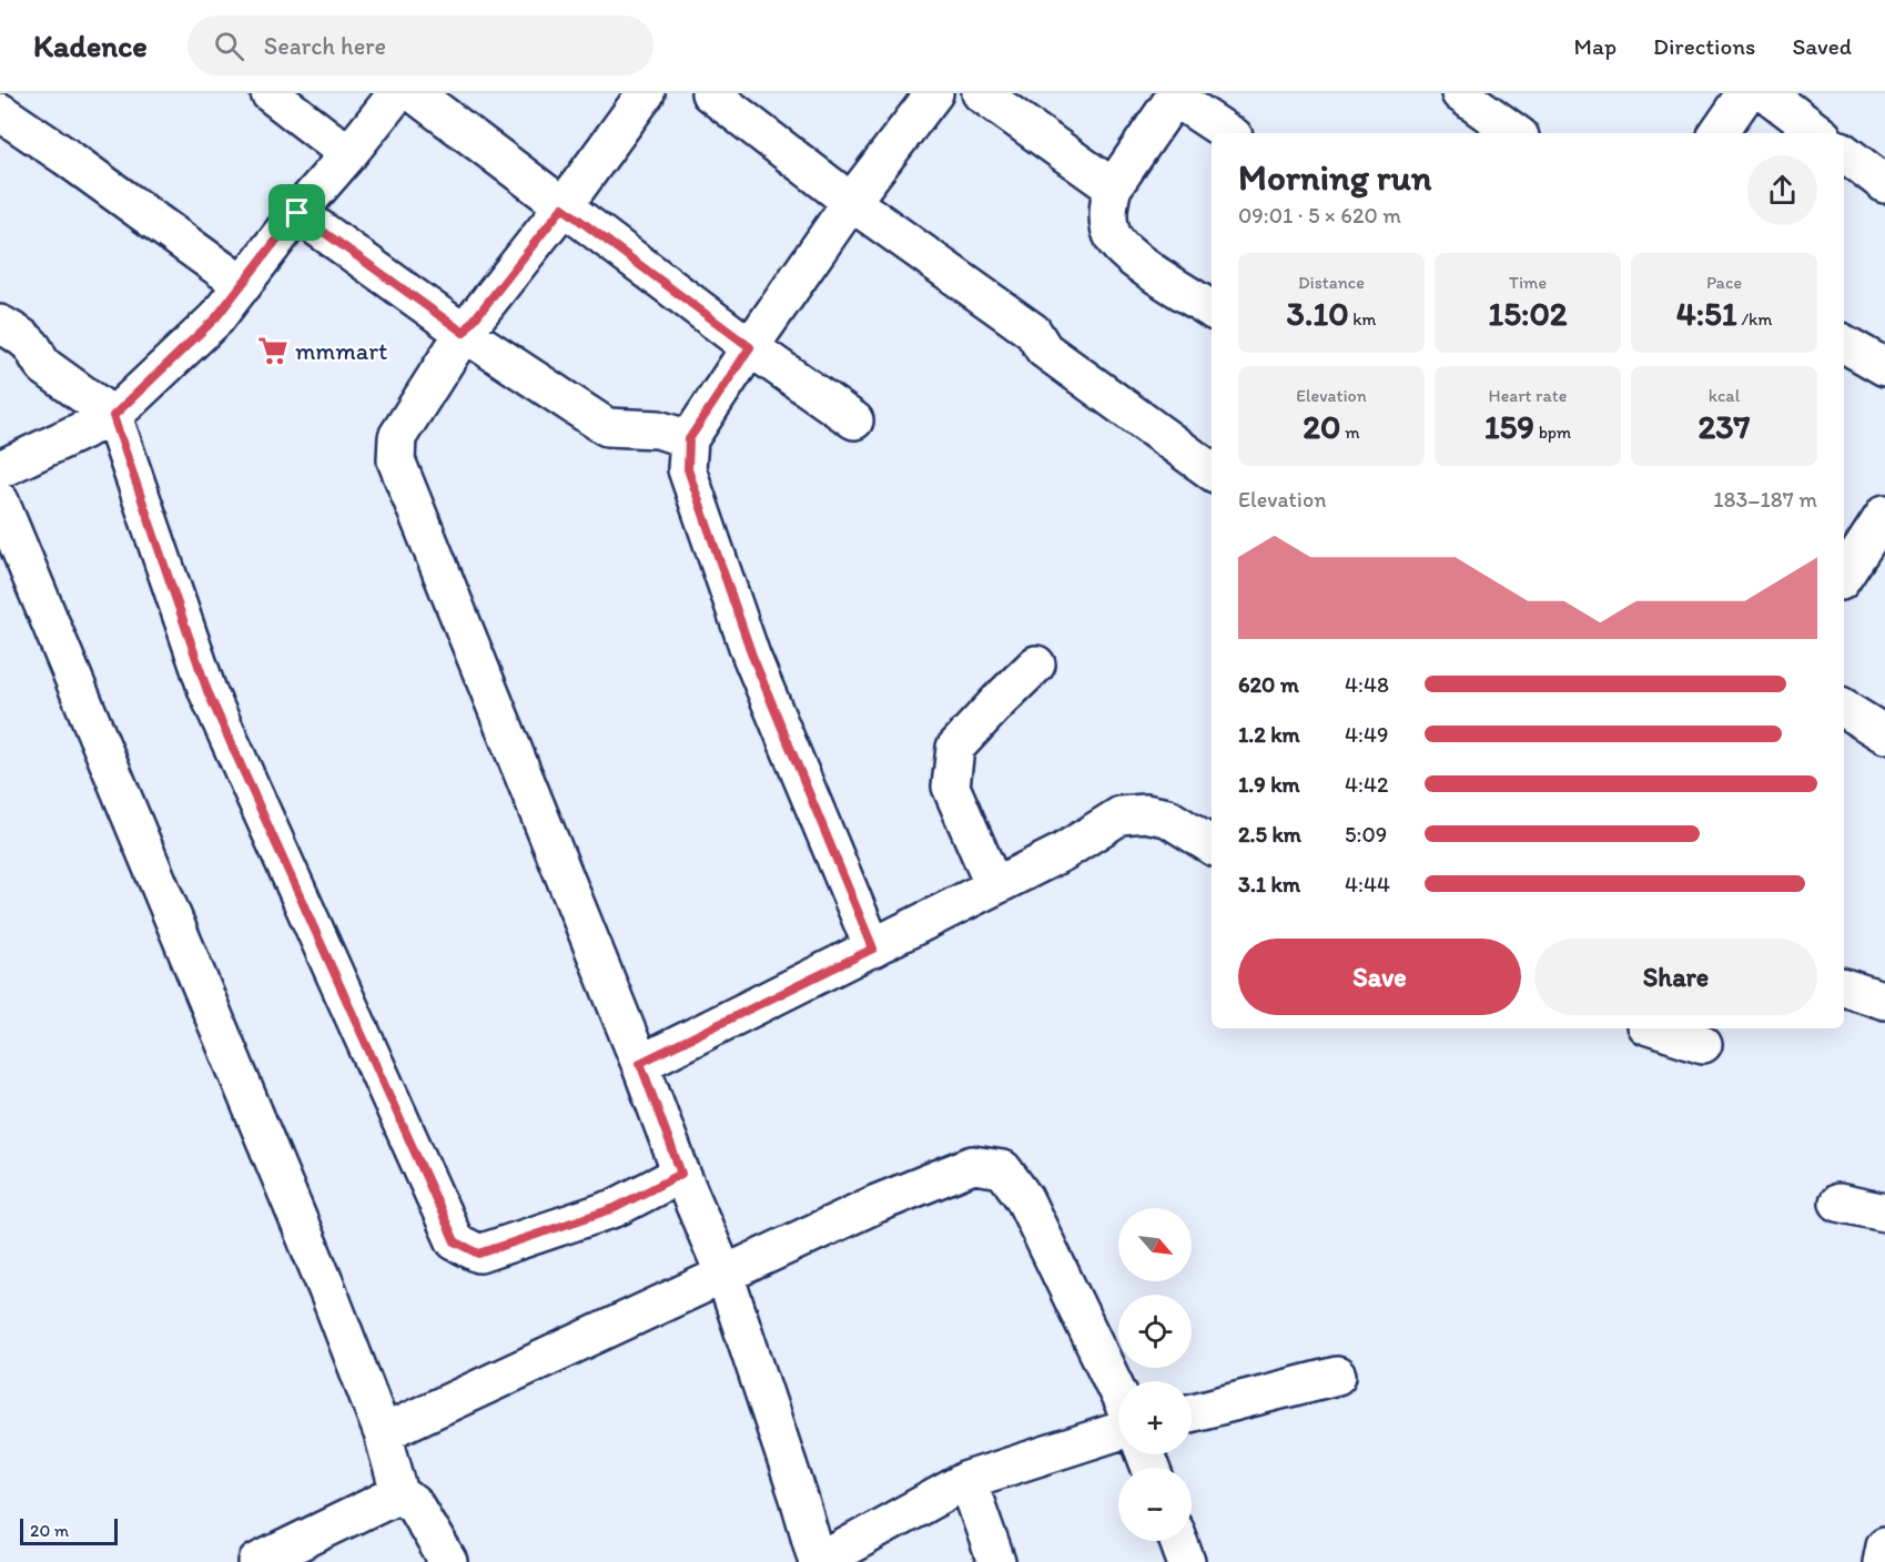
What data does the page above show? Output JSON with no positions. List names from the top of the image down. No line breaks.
{"places":{"supermarket":["mmmart"]},"scale_bar":"20 m","north":"bottom right","page":{"header":"Kadence","search":"Search here","nav":["Map","Directions","Saved"],"heading":["Morning run","09:01 · 5 × 620 m"],"stats":[["Distance","3.10 km"],["Time","15:02"],["Pace","4:51 /km"],["Elevation","20 m"],["Heart rate","159 bpm"],["kcal","237"]],"chart":["Elevation","183–187 m"],"list":[{"name":"620 m","note":"4:48"},{"name":"1.2 km","note":"4:49"},{"name":"1.9 km","note":"4:42"},{"name":"2.5 km","note":"5:09"},{"name":"3.1 km","note":"4:44"}],"buttons":["Save","Share"],"map_buttons":["+","−"],"scale":"20 m"}}
